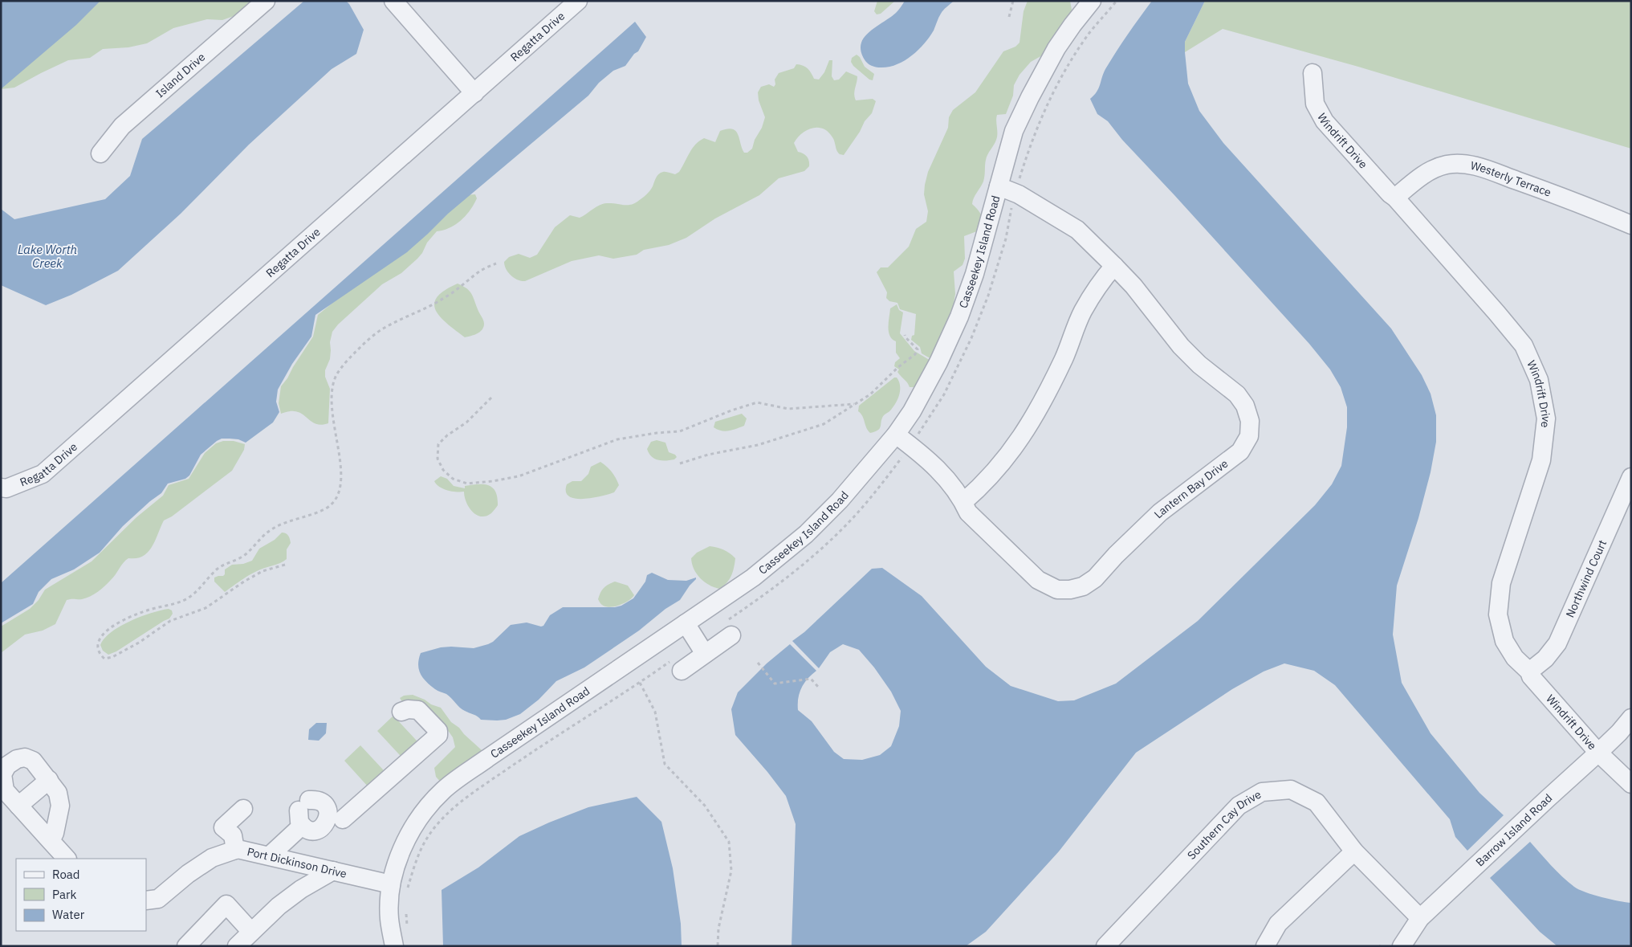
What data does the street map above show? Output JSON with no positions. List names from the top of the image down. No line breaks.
{"streets":{"street":["Regatta Drive","Island Drive","Windrift Drive","Westerly Terrace","Casseekey Island Road","Lantern Bay Drive","Northwind Court","Southern Cay Drive","Barrow Island Road","Port Dickinson Drive"]},"crossings":[["Windrift Drive","Westerly Terrace"],["Windrift Drive","Northwind Court"],["Windrift Drive","Barrow Island Road"],["Casseekey Island Road","Lantern Bay Drive"],["Casseekey Island Road","Port Dickinson Drive"],["Southern Cay Drive","Barrow Island Road"]],"water":["Lake Worth Creek"],"legend":["Road","Park","Water"]}
